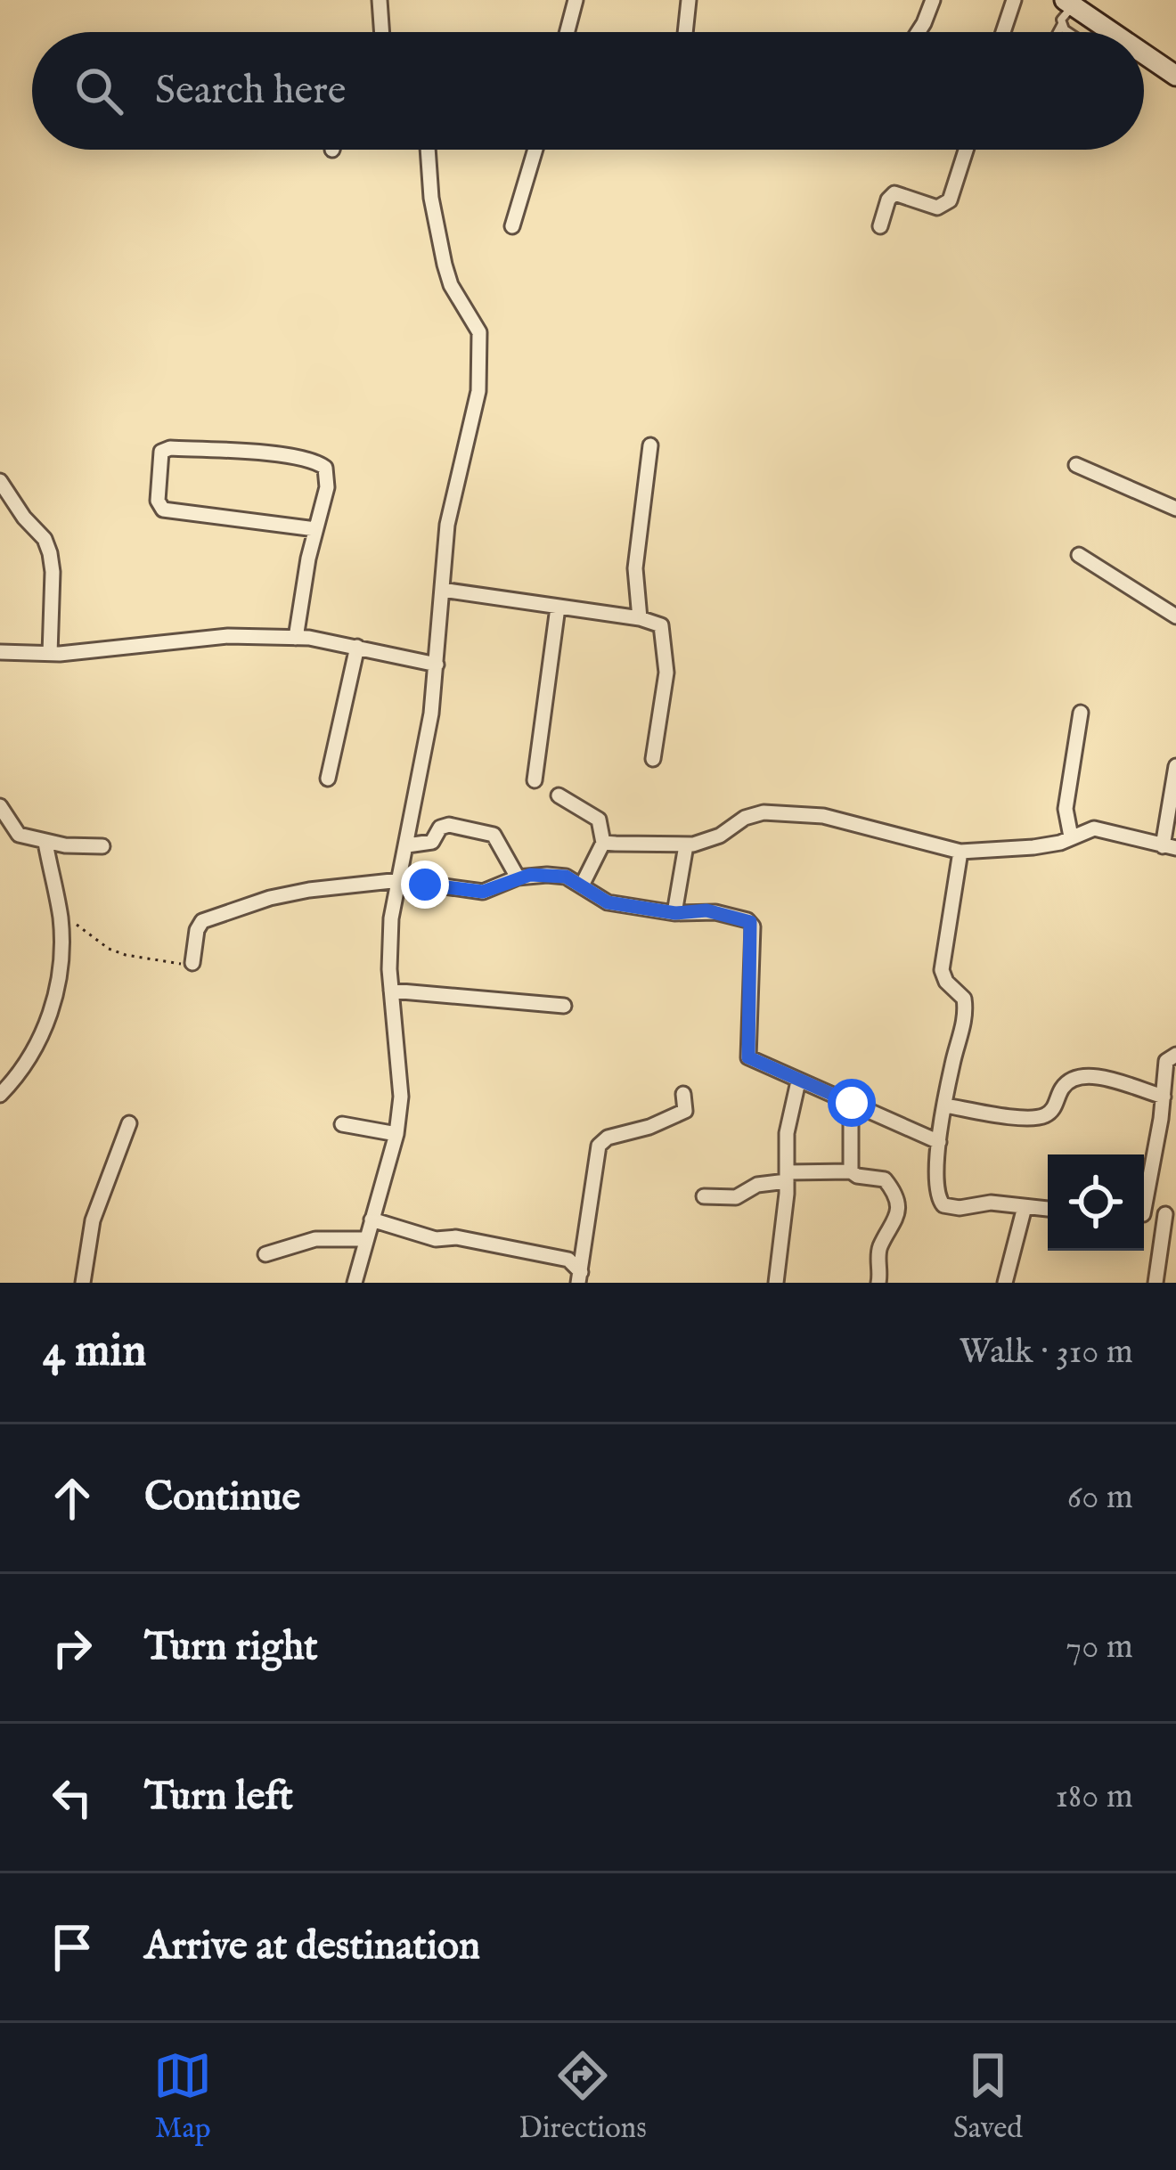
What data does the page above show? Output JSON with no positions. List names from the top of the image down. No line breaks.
{"page":{"search":"Search here","heading":["4 min","Walk · 310 m"],"list":[["Continue","60 m"],["Turn right","70 m"],["Turn left","180 m"],"Arrive at destination"],"nav":["Map","Directions","Saved"]}}
